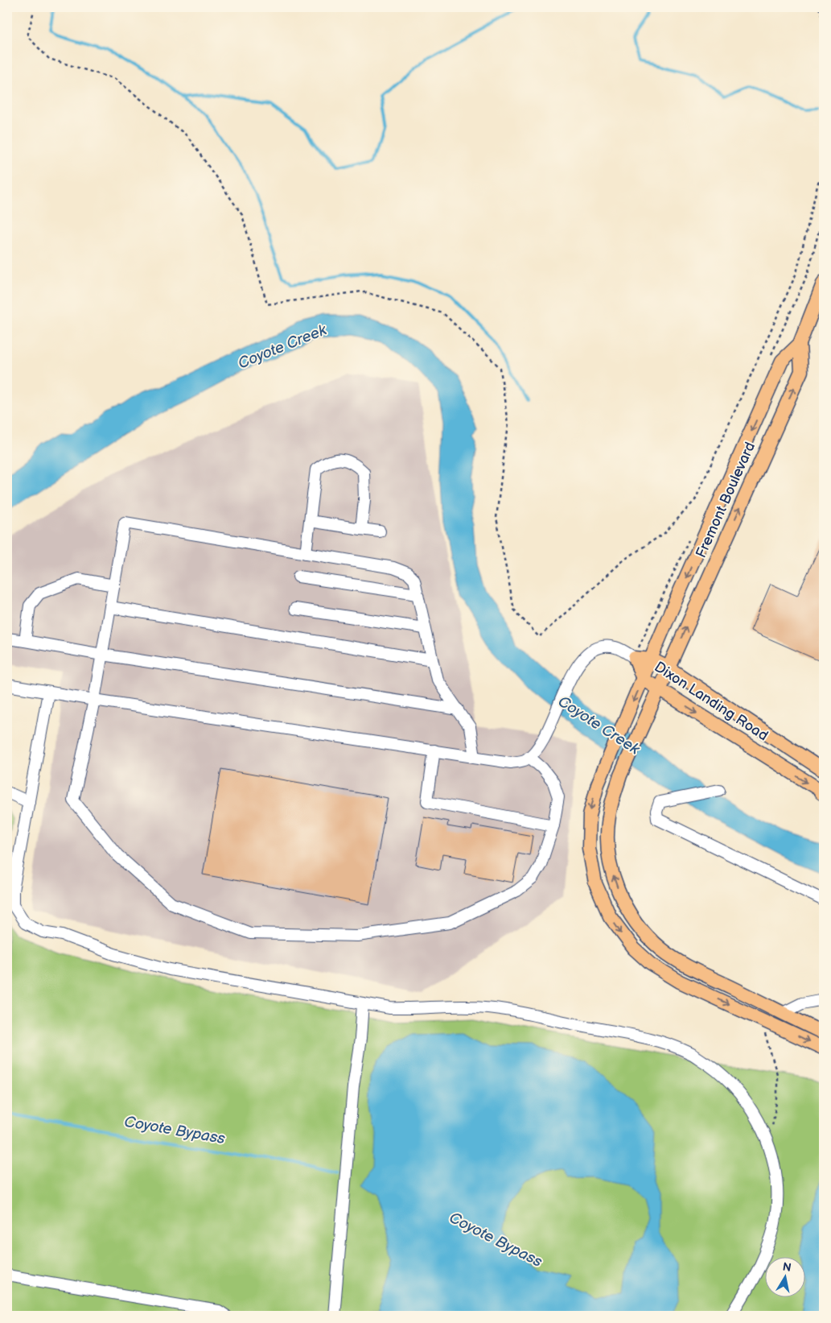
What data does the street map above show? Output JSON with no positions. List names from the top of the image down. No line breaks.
{"streets":{"main road":["Fremont Boulevard","Dixon Landing Road"]},"crossings":[["Fremont Boulevard","Dixon Landing Road"]],"water":["Coyote Creek","Coyote Bypass"],"north":"top"}
